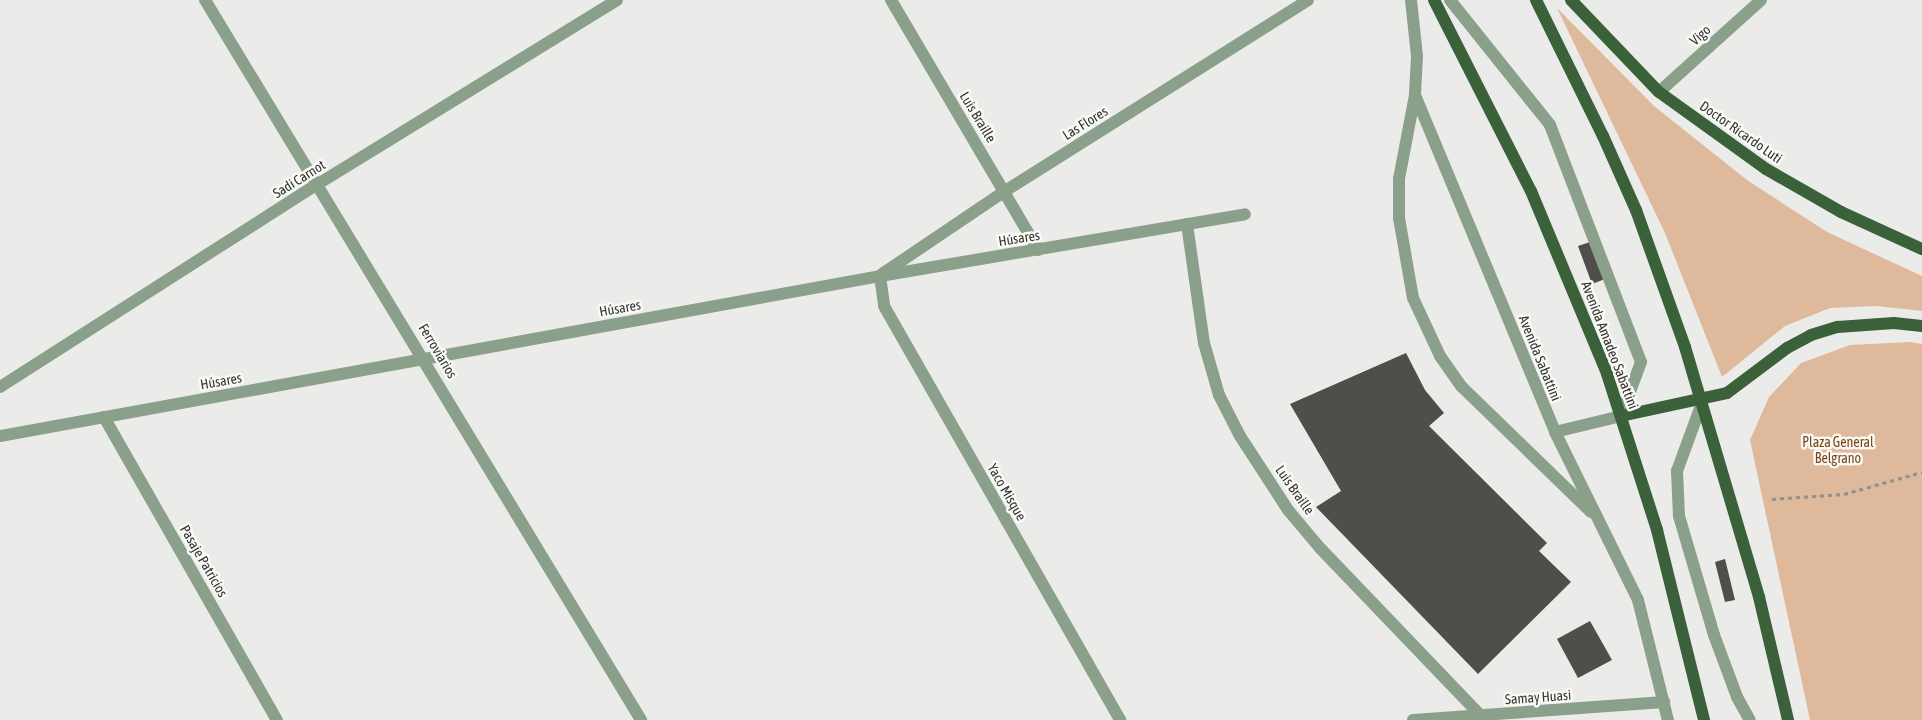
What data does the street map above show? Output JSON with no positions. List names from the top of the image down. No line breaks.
{"streets":{"main road":["Doctor Ricardo Luti","Avenida Amadeo Sabattini"],"street":["Vigo","Luis Braille","Las Flores","Sadi Carnot","Húsares","Ferroviarios","Avenida Sabattini","Yaco Misque","Pasaje Patricios","Samay Huasi"]},"crossings":[["Vigo","Doctor Ricardo Luti"],["Luis Braille","Las Flores"],["Luis Braille","Húsares"],["Luis Braille","Samay Huasi"],["Las Flores","Húsares"],["Las Flores","Yaco Misque"],["Sadi Carnot","Ferroviarios"],["Húsares","Ferroviarios"],["Húsares","Yaco Misque"],["Húsares","Pasaje Patricios"],["Avenida Sabattini","Samay Huasi"]],"parks":["Plaza General Belgrano"]}
